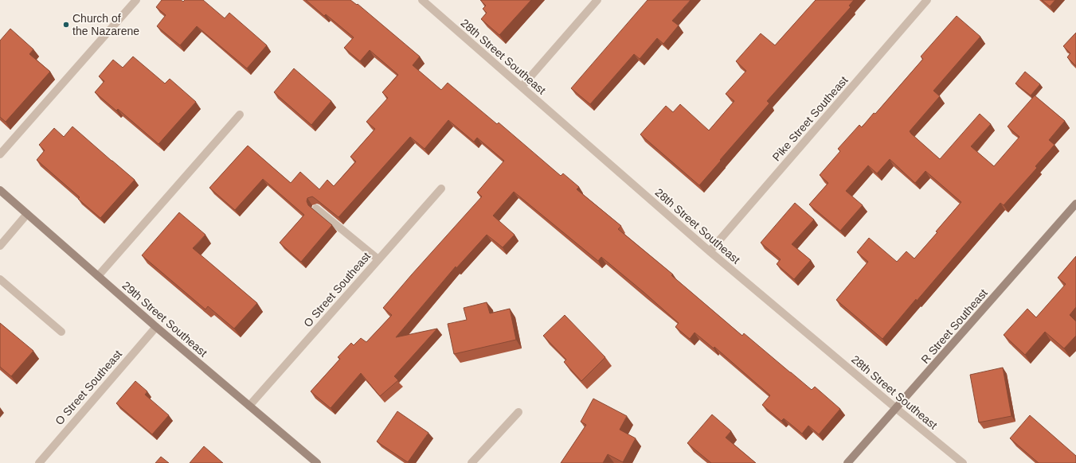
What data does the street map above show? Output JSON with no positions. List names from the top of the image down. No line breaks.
{"streets":{"street":["28th Street Southeast","Pike Street Southeast","O Street Southeast","29th Street Southeast","R Street Southeast"]},"crossings":[["28th Street Southeast","Pike Street Southeast"],["28th Street Southeast","R Street Southeast"],["O Street Southeast","29th Street Southeast"]],"places":["Church of the Nazarene"]}
